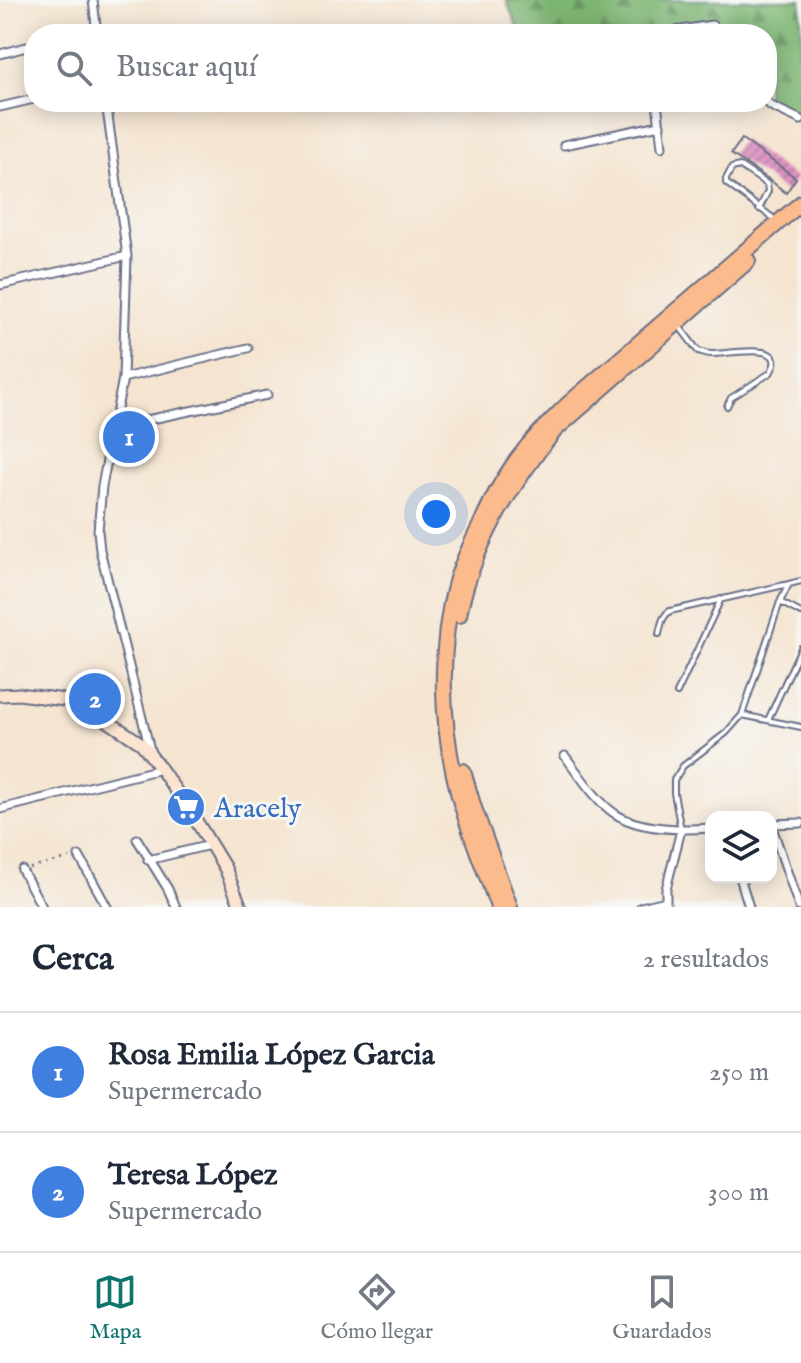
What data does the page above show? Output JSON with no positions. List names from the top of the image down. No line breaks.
{"places":{"supermarket":["Aracely"]},"page":{"search":"Buscar aquí","pins":["1","2"],"heading":["Cerca","2 resultados"],"list":[{"mark":"1","name":"Rosa Emilia López Garcia","note":"Supermercado","value":"250 m"},{"mark":"2","name":"Teresa López","note":"Supermercado","value":"300 m"}],"nav":["Mapa","Cómo llegar","Guardados"]}}
